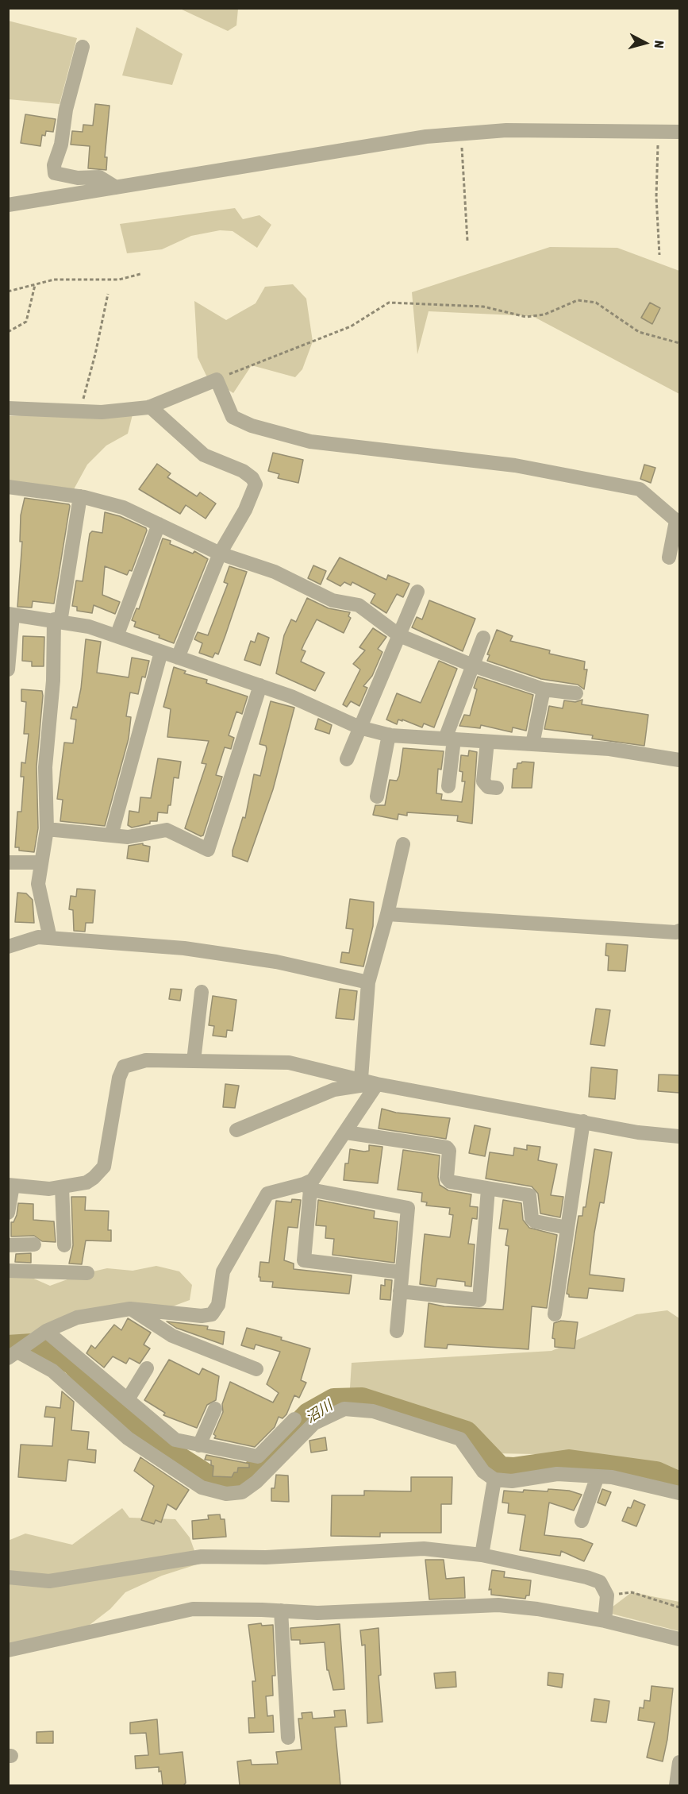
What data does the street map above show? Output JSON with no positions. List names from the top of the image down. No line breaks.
{"water":["沼川"],"north":"right"}
